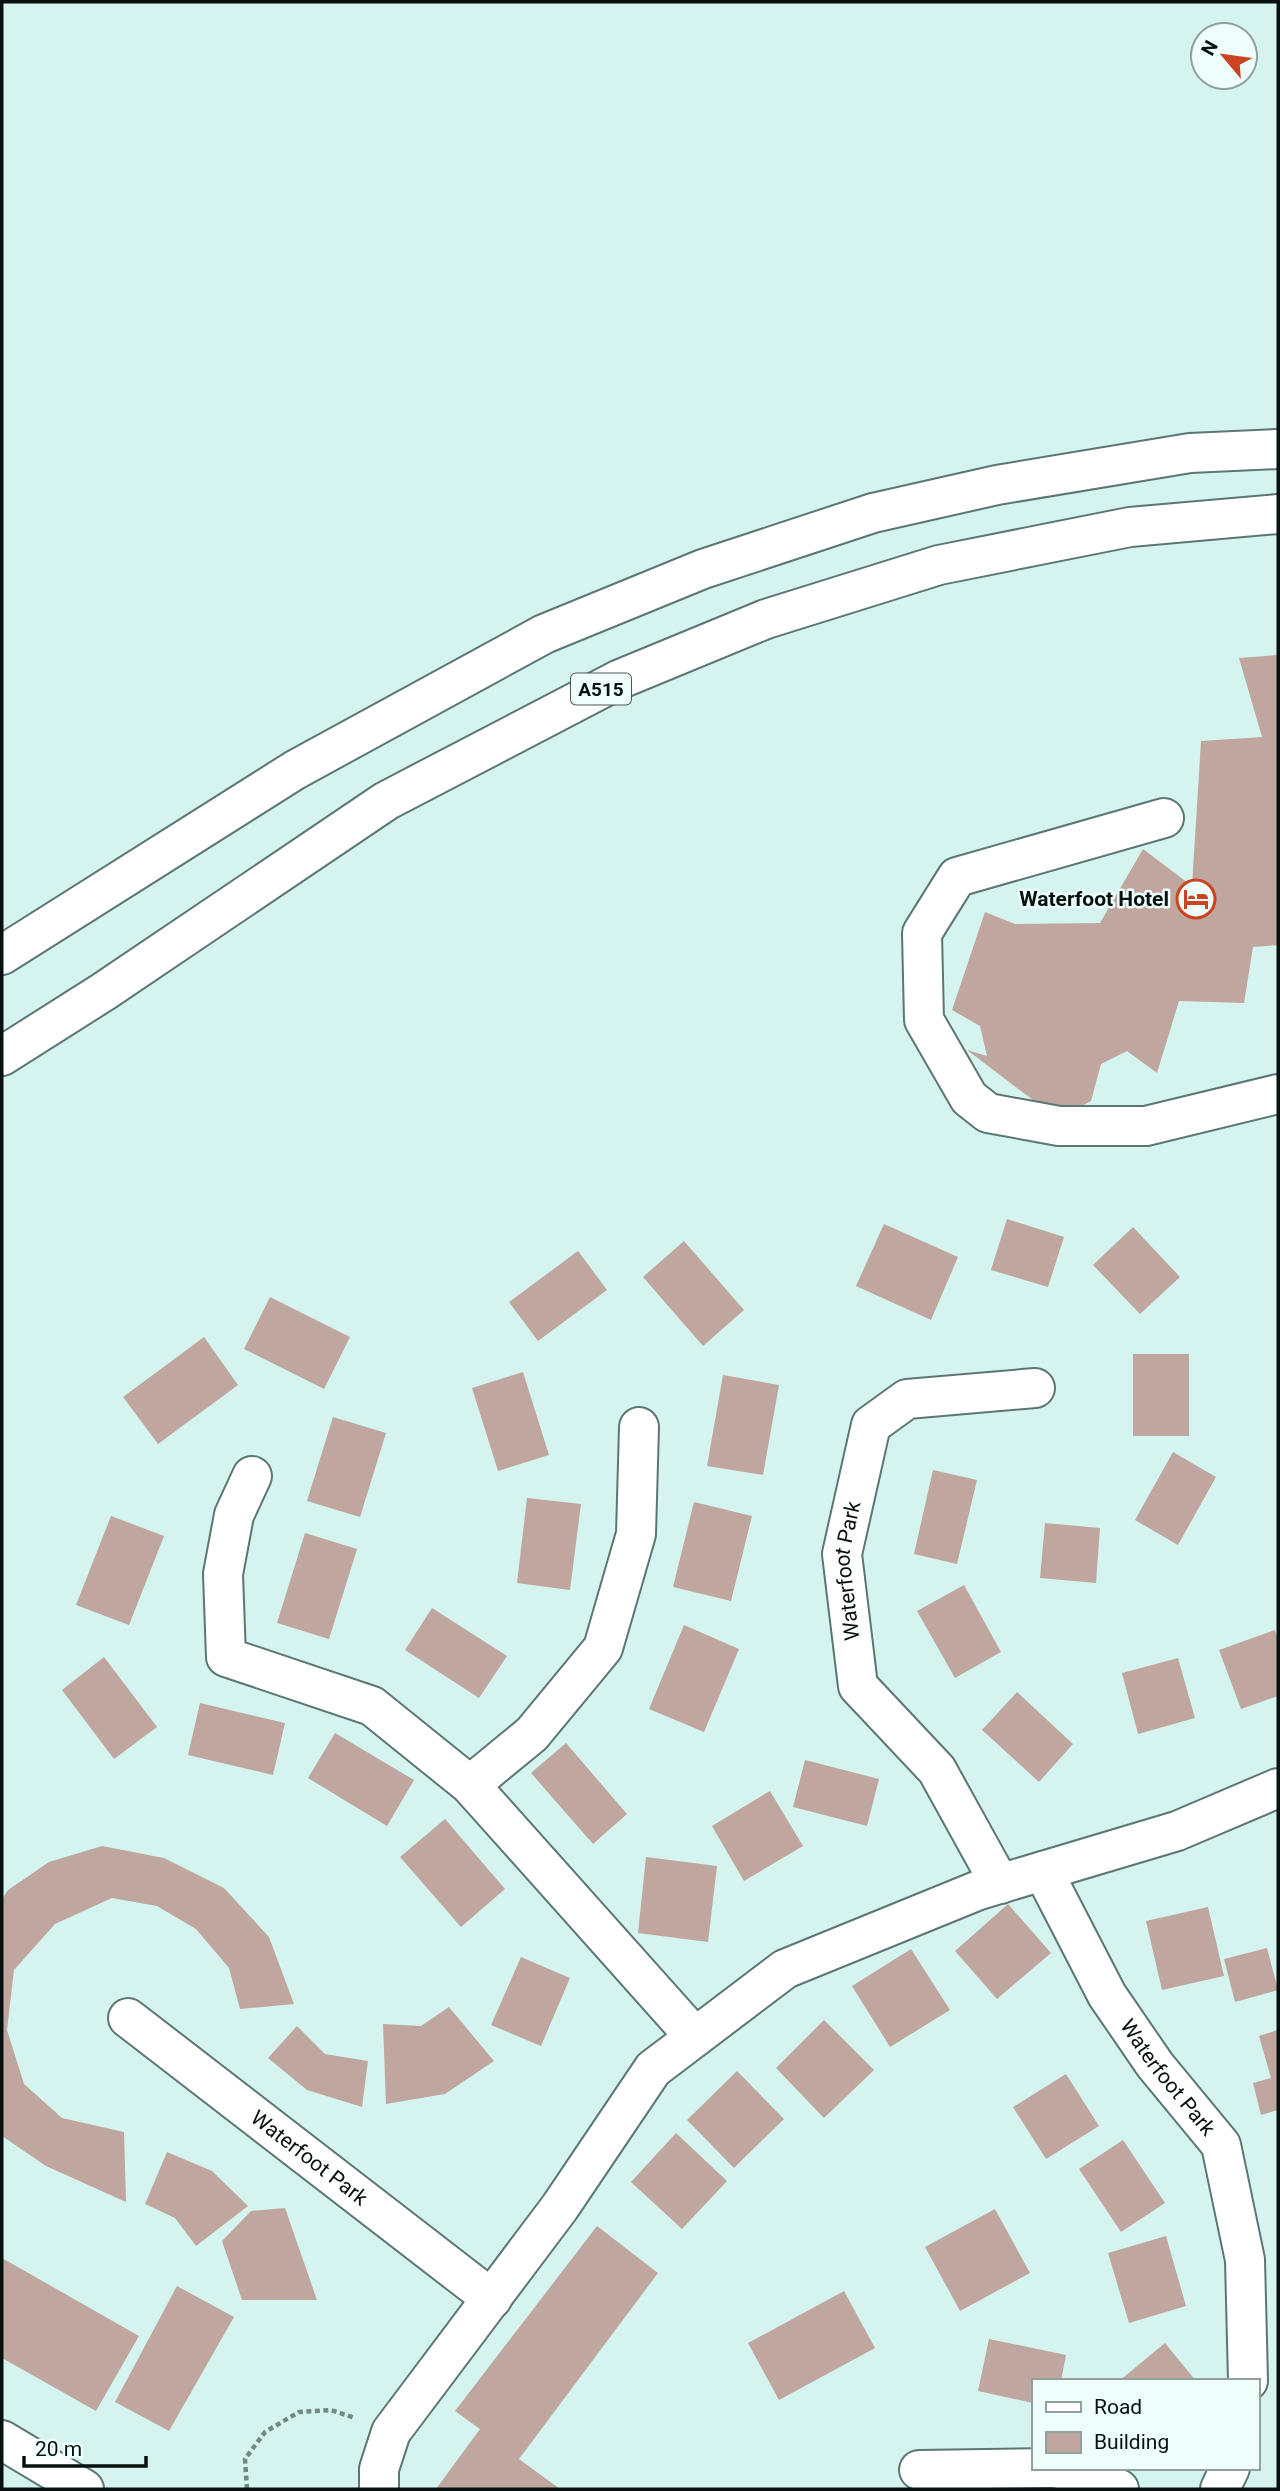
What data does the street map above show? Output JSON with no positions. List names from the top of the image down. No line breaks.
{"streets":{"main road":["A515","Waterfoot Park"]},"places":{"hotel":["Waterfoot Hotel"]},"legend":["Road","Building"],"scale_bar":"20 m","north":"top left"}
